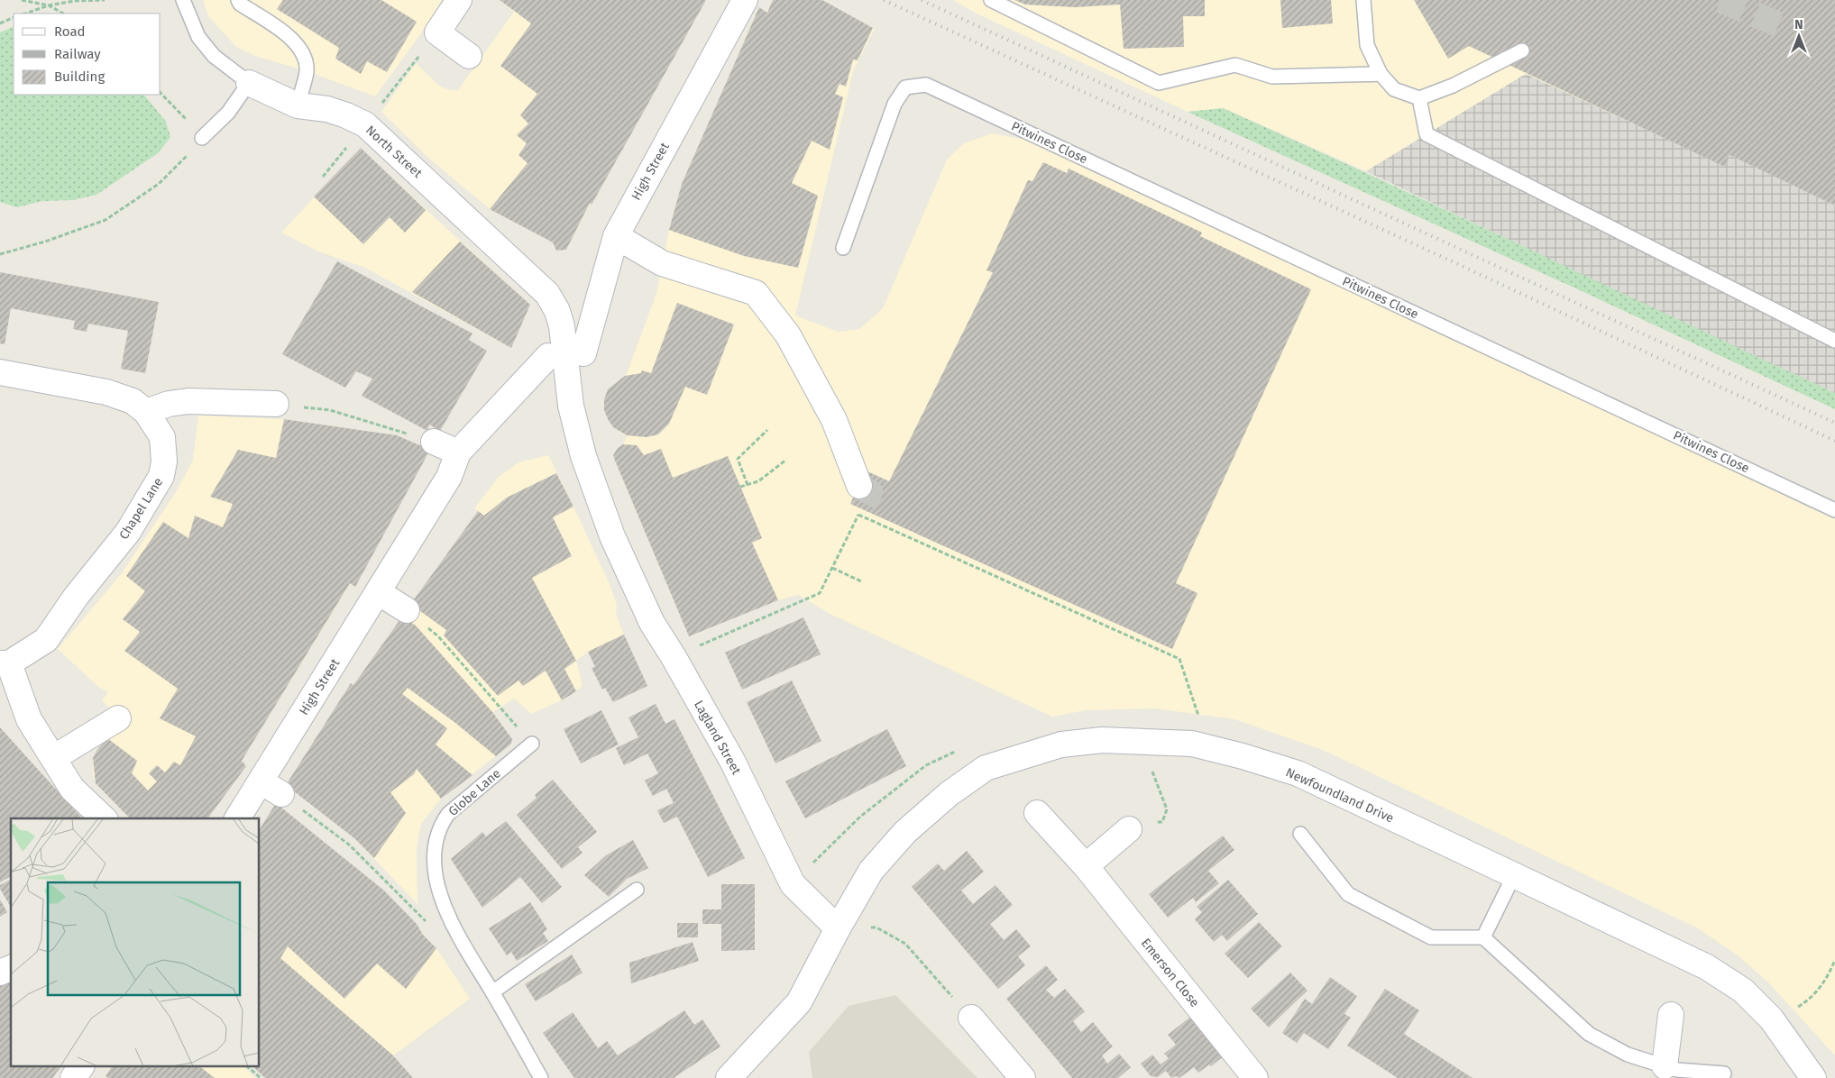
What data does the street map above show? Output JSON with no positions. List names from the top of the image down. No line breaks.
{"streets":{"street":["North Street","High Street","Chapel Lane","Lagland Street","Newfoundland Drive","Emerson Close"],"lane":["Pitwines Close","Globe Lane"]},"crossings":[["North Street","High Street"],["North Street","Lagland Street"],["High Street","Lagland Street"],["Lagland Street","Newfoundland Drive"]],"legend":["Road","Railway","Building"],"north":"top"}
